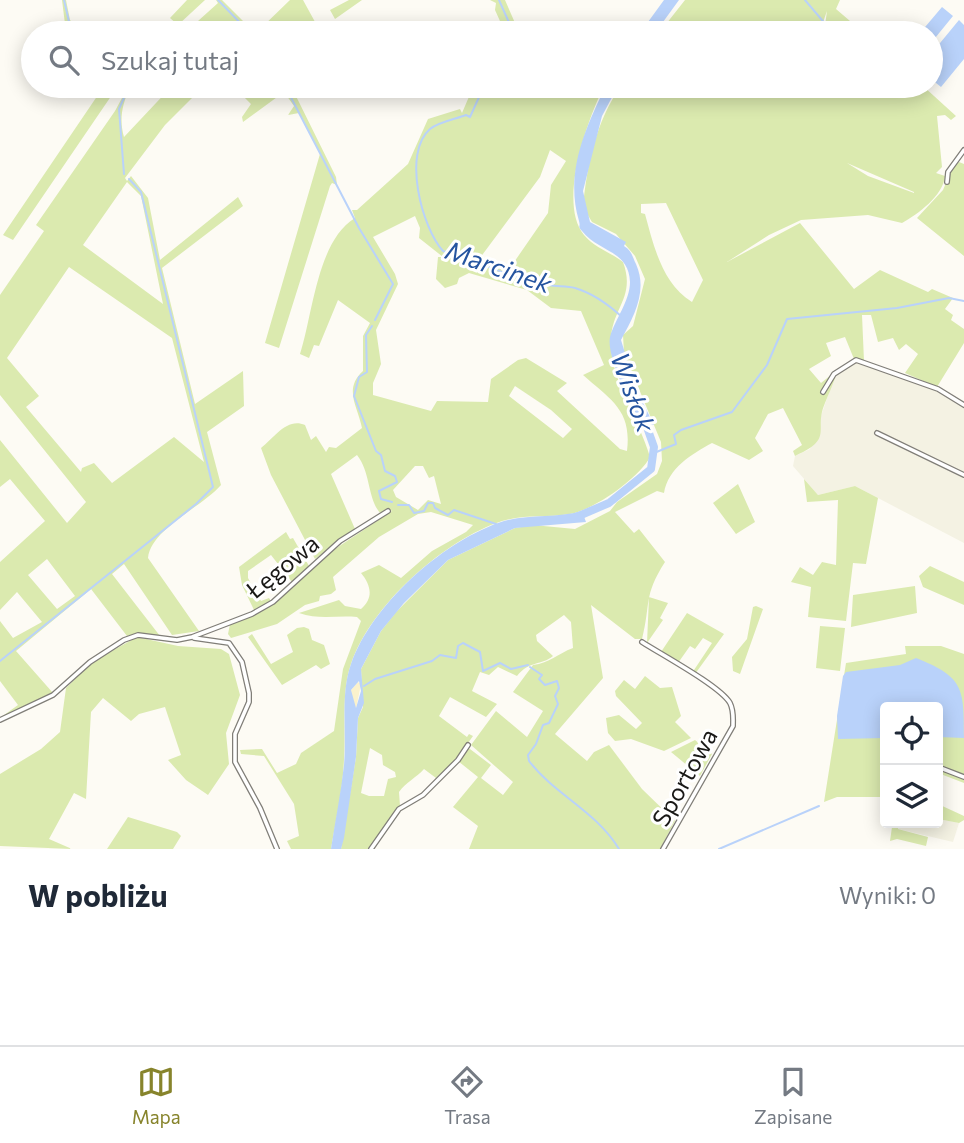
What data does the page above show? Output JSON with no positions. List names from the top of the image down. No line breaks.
{"streets":{"street":["Łęgowa","Sportowa"]},"water":["Marcinek","Wisłok"],"page":{"search":"Szukaj tutaj","heading":["W pobliżu","Wyniki: 0"],"nav":["Mapa","Trasa","Zapisane"]}}
